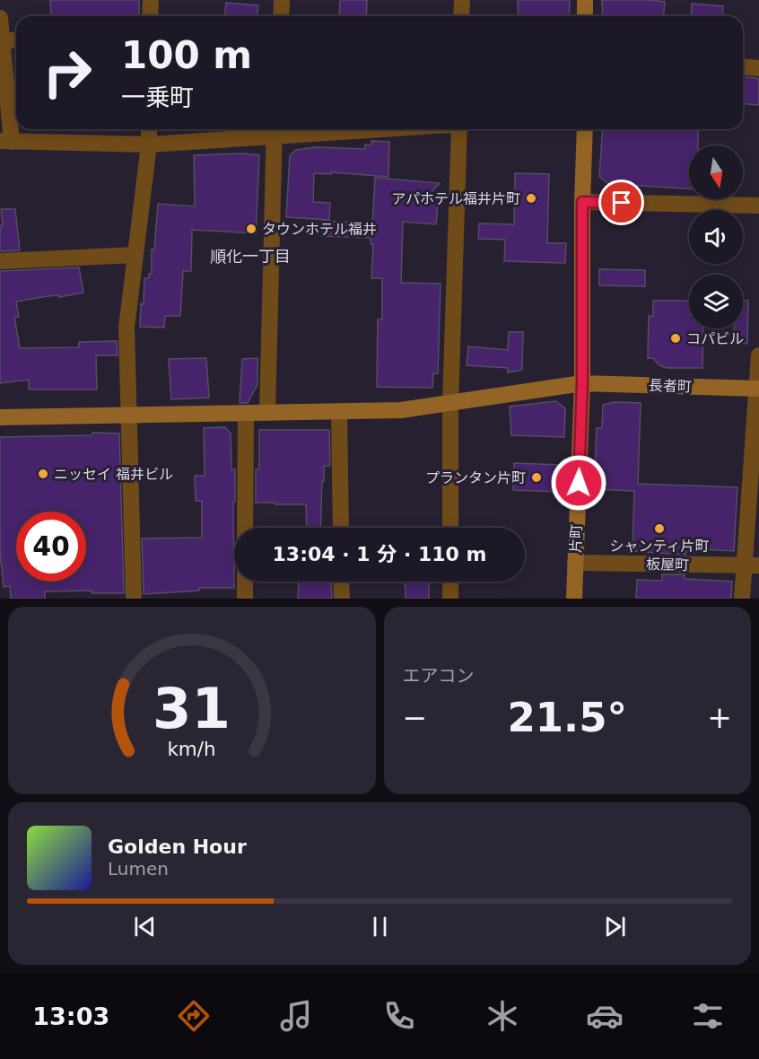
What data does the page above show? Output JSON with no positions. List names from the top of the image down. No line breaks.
{"streets":{"street":["長者町","片町","板屋町"]},"crossings":[["長者町","片町"],["片町","板屋町"]],"districts":["順化一丁目"],"places":["アパホテル福井片町","タウンホテル福井","コパビル","ニッセイ 福井ビル","プランタン片町","シャンティ片町"],"north":"bottom","page":{"turn":["100 m","一乗町"],"limit":"40","trip":"13:04 · 1 分 · 110 m","tile":"エアコン","heat":["−","21.5°","+"],"song":["Golden Hour","Lumen"],"tabs":"13:03","gauge":["31","km/h"]}}
